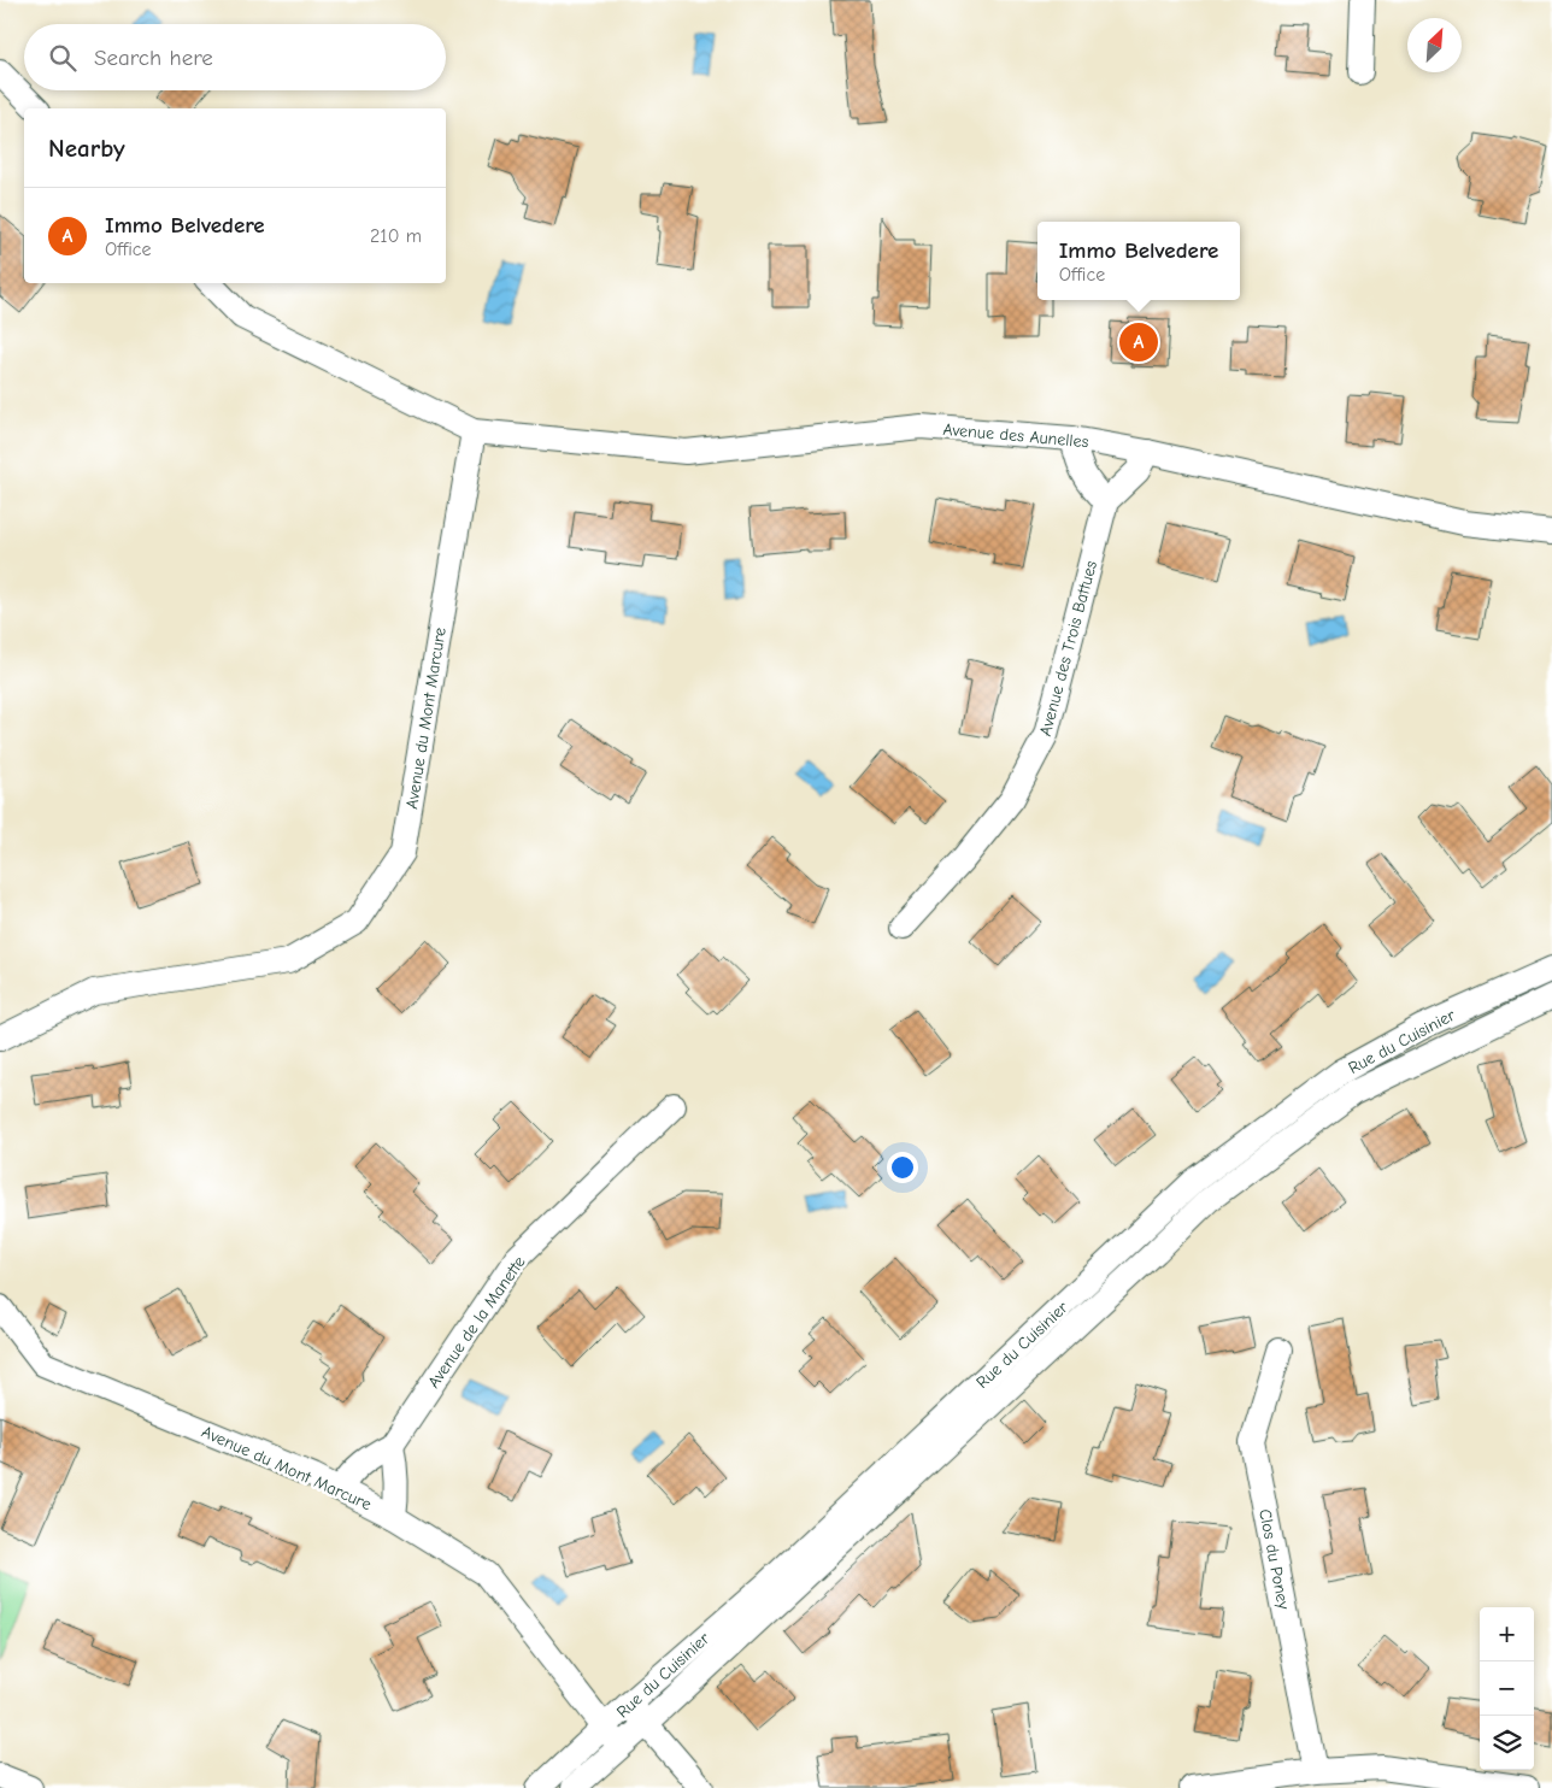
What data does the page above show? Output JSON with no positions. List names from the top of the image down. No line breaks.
{"streets":{"street":["Avenue des Aunelles","Avenue des Trois Battues","Avenue du Mont Marcure","Rue du Cuisinier","Avenue de la Manette","Clos du Poney"]},"crossings":[["Avenue des Aunelles","Avenue du Mont Marcure"],["Avenue du Mont Marcure","Rue du Cuisinier"],["Avenue du Mont Marcure","Avenue de la Manette"]],"north":"top right","page":{"search":"Search here","heading":"Nearby","list":[{"mark":"A","name":"Immo Belvedere","note":"Office","value":"210 m"}],"popup":["Immo Belvedere","Office"],"pins":"A","map_buttons":["+","−"]}}
